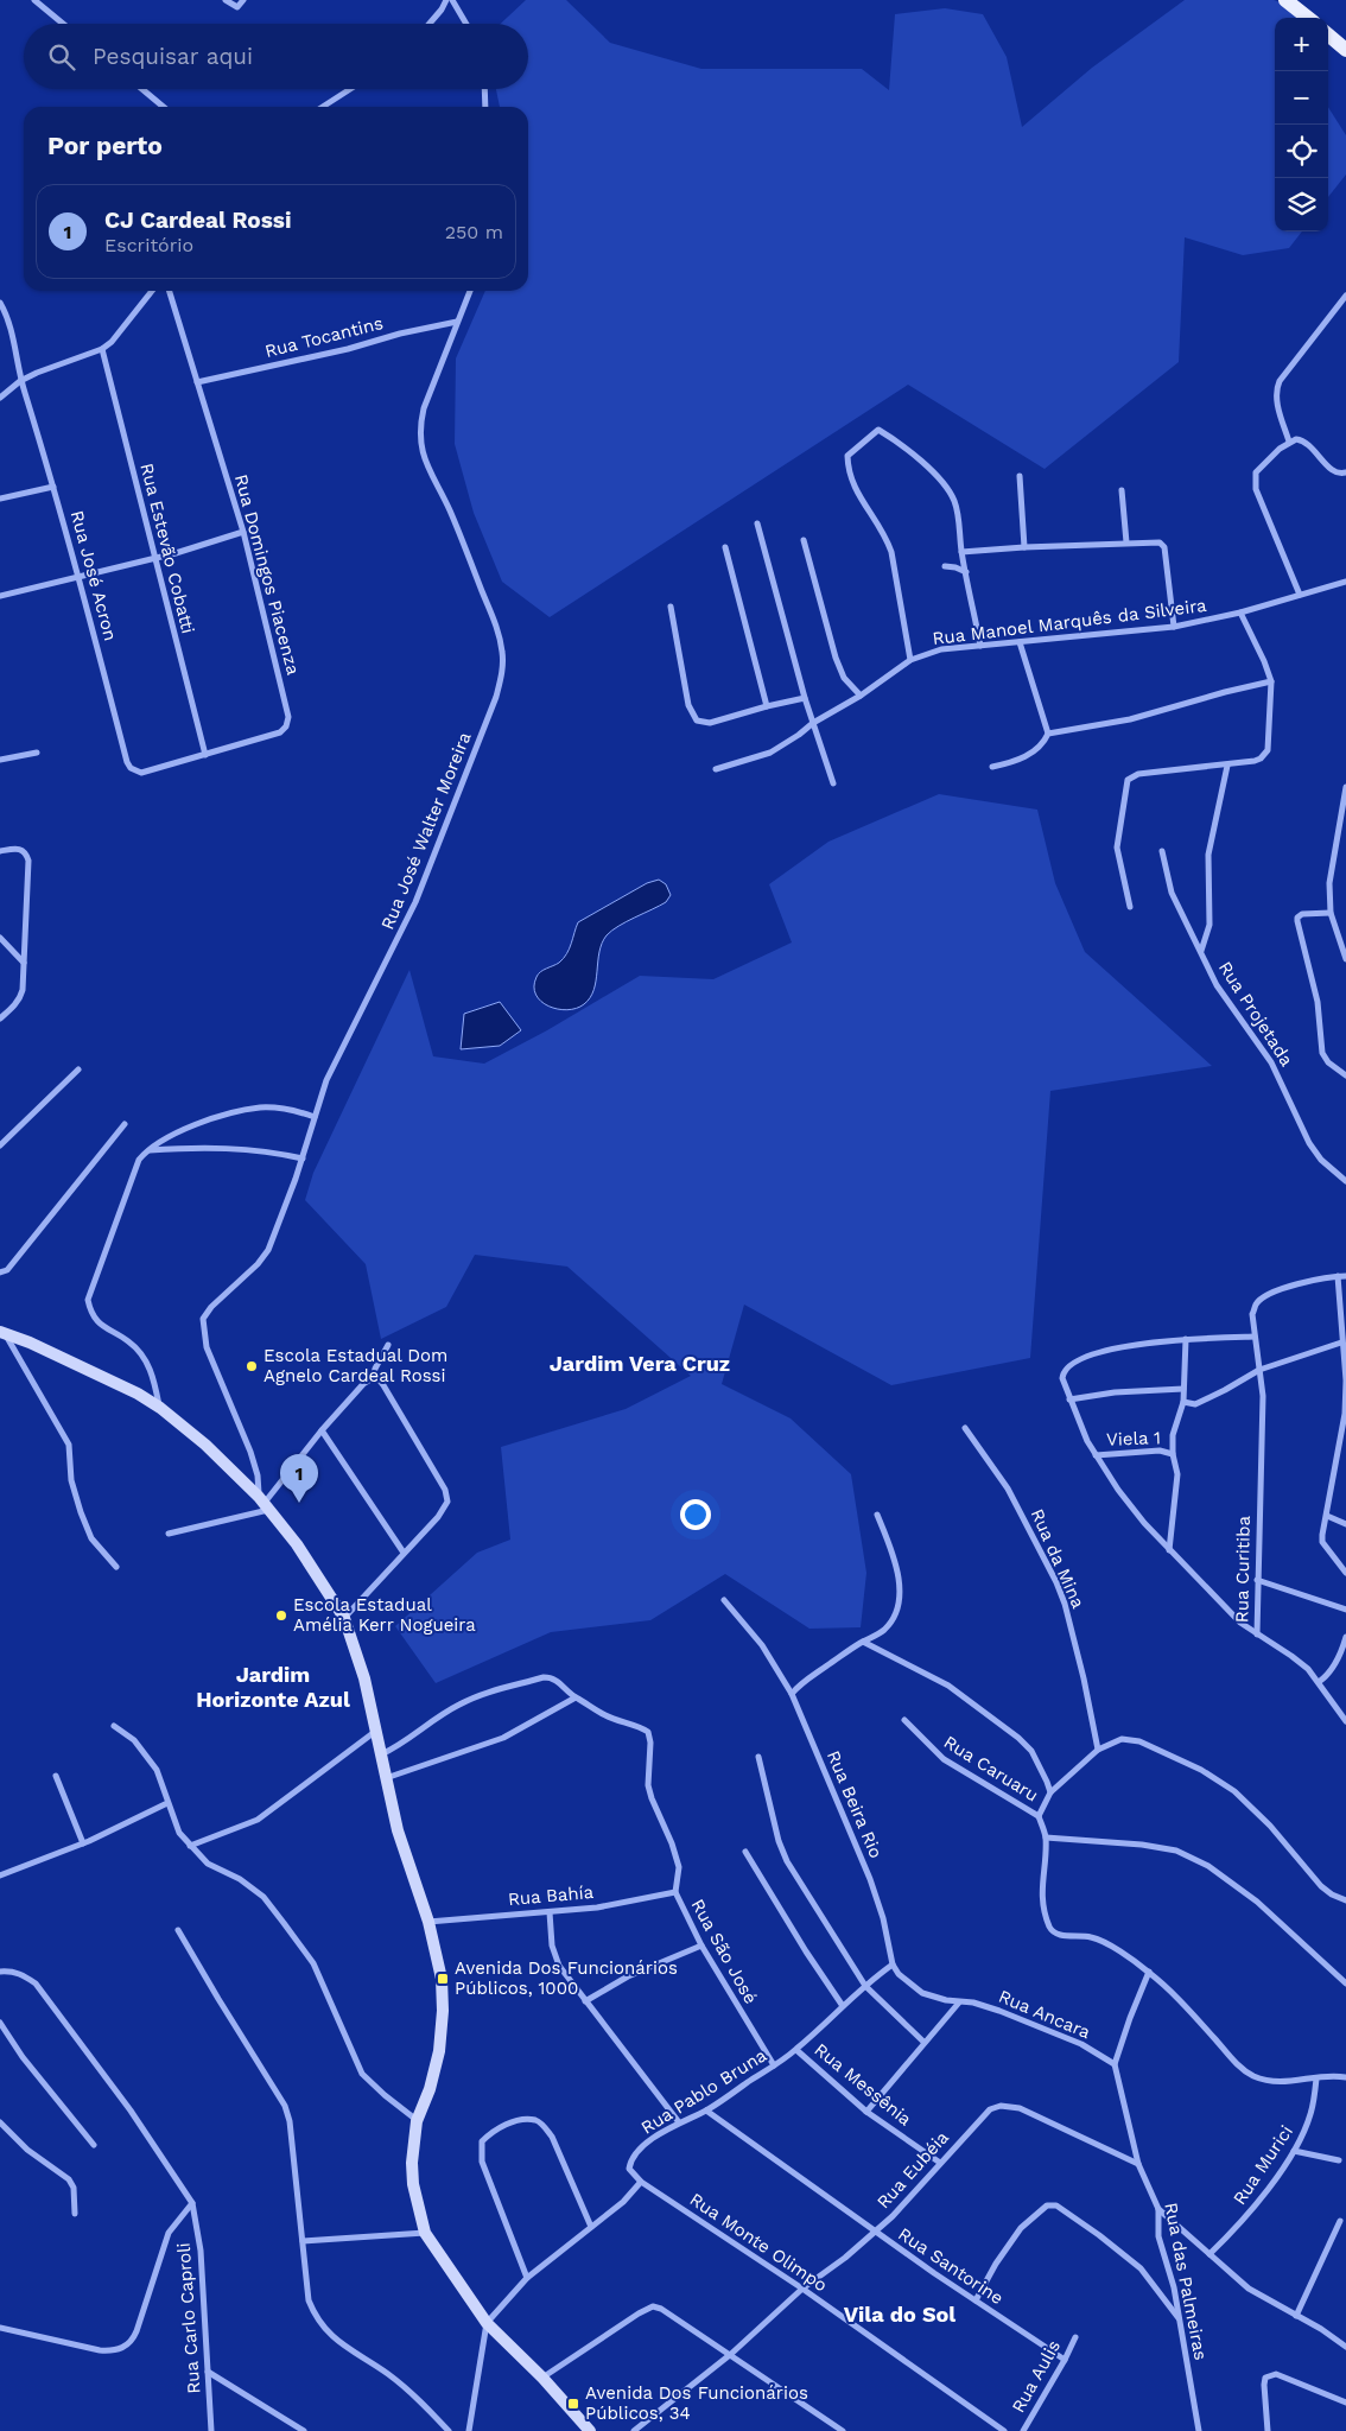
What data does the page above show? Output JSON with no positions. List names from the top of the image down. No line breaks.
{"streets":{"street":["Rua Tocantins","Rua Estevão Cobatti","Rua Domingos Piacenza","Rua José Acron","Rua Manoel Marquês da Silveira","Rua José Walter Moreira","Rua Projetada","Viela 1","Rua da Mina","Rua Curitiba","Rua Caruaru","Rua Beira Rio","Rua Bahía","Rua São José","Rua Ancara","Rua Messênia","Rua Pablo Bruna","Rua Murici","Rua Eubéia","Rua Monte Olimpo","Rua Santorine","Rua das Palmeiras","Rua Carlo Caproli","Rua Aulis"]},"crossings":[["Rua Tocantins","Rua Domingos Piacenza"],["Rua Tocantins","Rua José Walter Moreira"],["Rua Estevão Cobatti","Rua Domingos Piacenza"],["Rua Domingos Piacenza","Rua José Acron"],["Viela 1","Rua Curitiba"],["Rua Beira Rio","Rua Pablo Bruna"],["Rua Bahía","Rua São José"],["Rua São José","Rua Pablo Bruna"],["Rua Ancara","Rua das Palmeiras"],["Rua Messênia","Rua Pablo Bruna"],["Rua Messênia","Rua Eubéia"],["Rua Pablo Bruna","Rua Monte Olimpo"],["Rua Pablo Bruna","Rua Santorine"],["Rua Eubéia","Rua Monte Olimpo"],["Rua Eubéia","Rua Santorine"],["Rua Eubéia","Rua das Palmeiras"],["Rua Santorine","Rua Aulis"]],"districts":["Jardim Vera Cruz","Jardim Horizonte Azul","Vila do Sol"],"places":{"other":["Escola Estadual Dom Agnelo Cardeal Rossi","Escola Estadual Amélia Kerr Nogueira"],"transit":["Avenida Dos Funcionários Públicos, 1000","Avenida Dos Funcionários Públicos, 34"]},"page":{"map_buttons":["+","−"],"search":"Pesquisar aqui","heading":"Por perto","list":[{"mark":"1","name":"CJ Cardeal Rossi","note":"Escritório","value":"250 m"}],"pins":"1"}}
